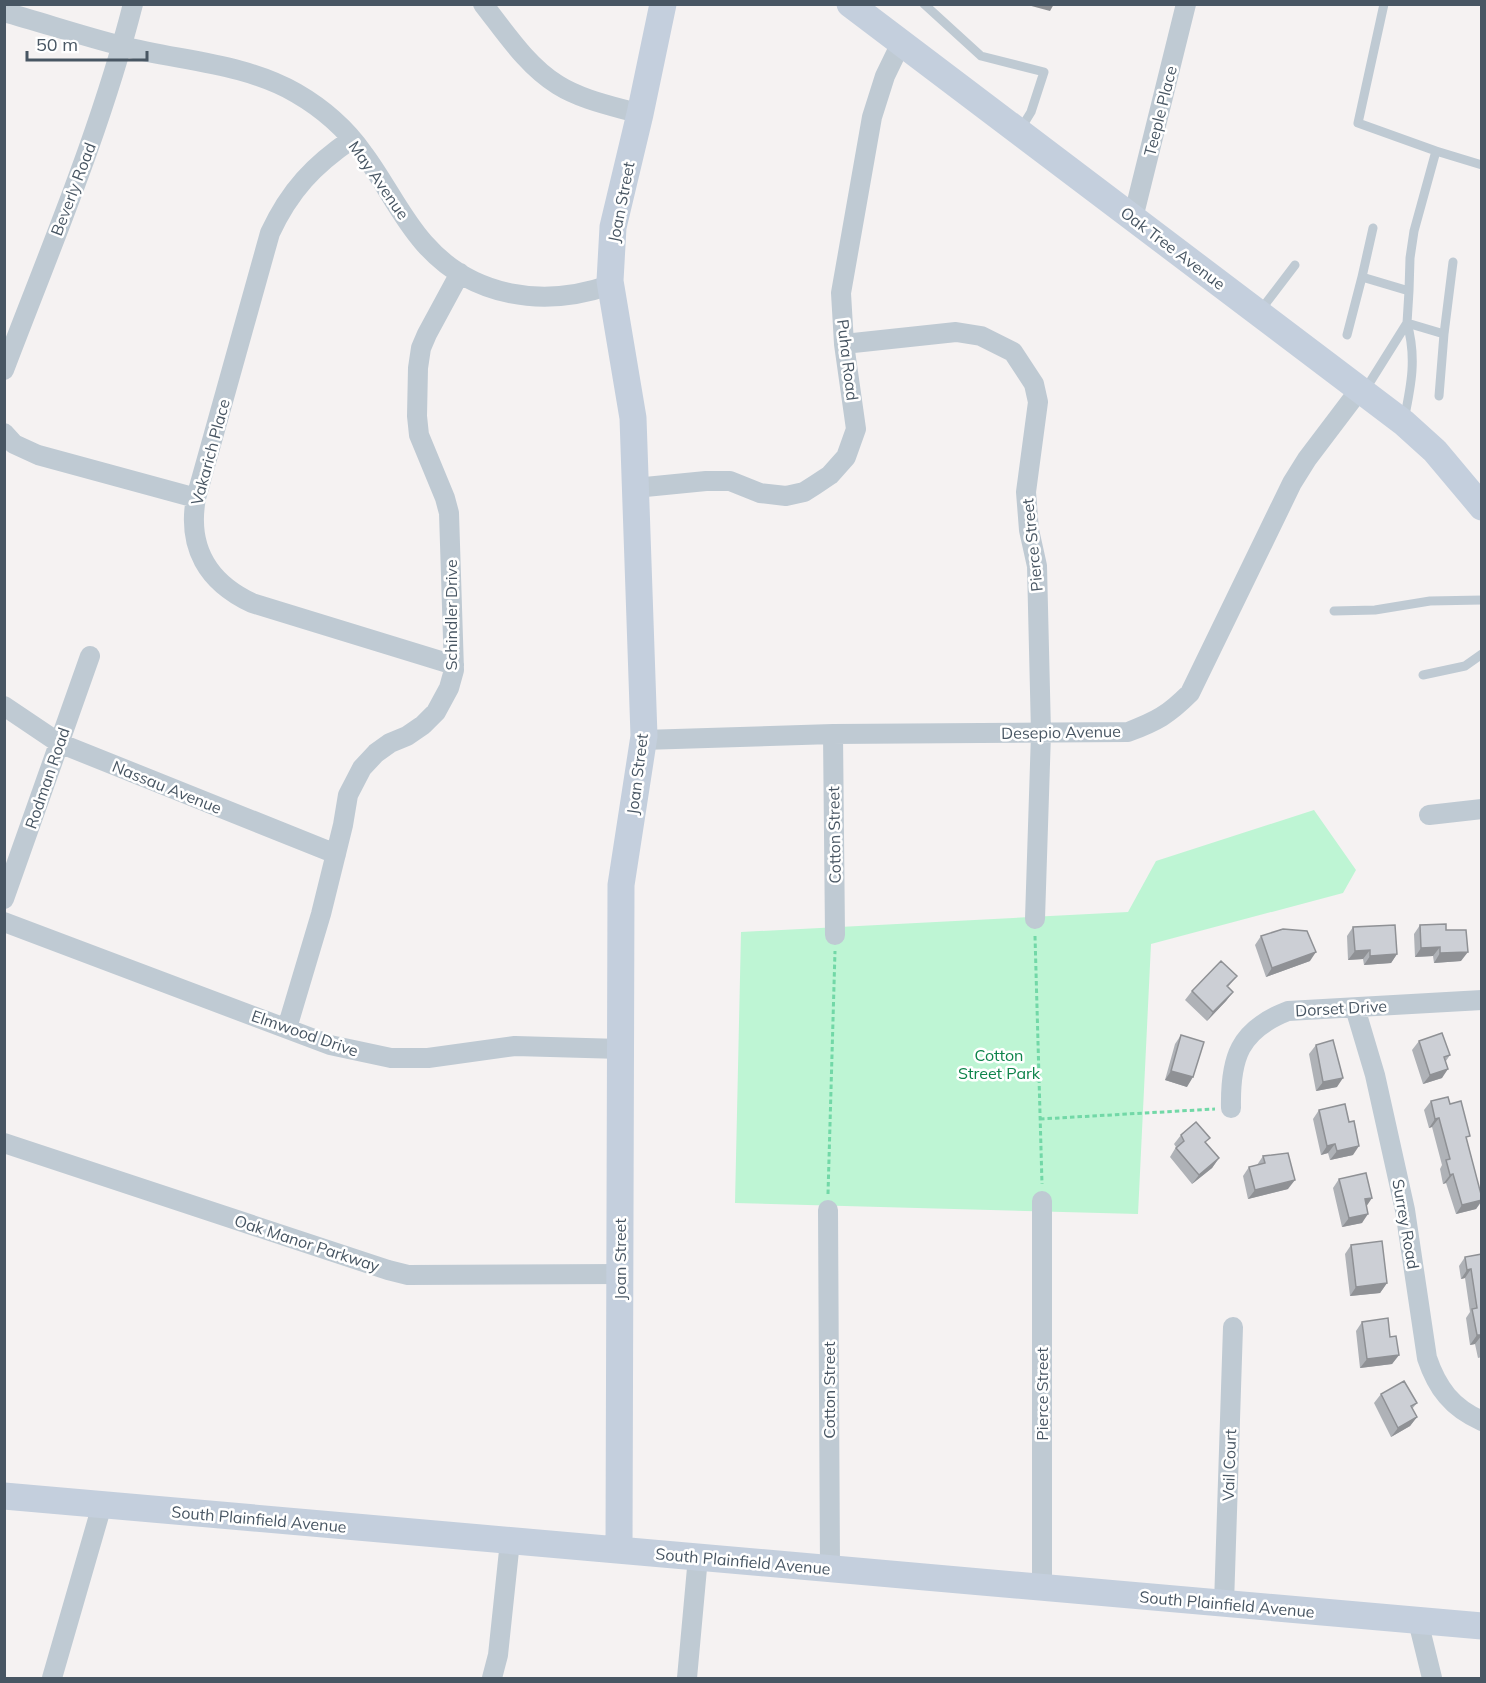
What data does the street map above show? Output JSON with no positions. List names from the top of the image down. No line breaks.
{"streets":{"street":["Teeple Place","May Avenue","Beverly Road","Joan Street","Oak Tree Avenue","Puha Road","Vakarich Place","Pierce Street","Schindler Drive","Desepio Avenue","Rodman Road","Nassau Avenue","Cotton Street","Dorset Drive","Elmwood Drive","Surrey Road","Oak Manor Parkway","Vail Court","South Plainfield Avenue"]},"crossings":[["Teeple Place","Oak Tree Avenue"],["May Avenue","Beverly Road"],["May Avenue","Joan Street"],["May Avenue","Vakarich Place"],["May Avenue","Schindler Drive"],["Joan Street","Puha Road"],["Joan Street","Desepio Avenue"],["Joan Street","Elmwood Drive"],["Joan Street","Oak Manor Parkway"],["Joan Street","South Plainfield Avenue"],["Oak Tree Avenue","Puha Road"],["Oak Tree Avenue","Desepio Avenue"],["Puha Road","Pierce Street"],["Vakarich Place","Schindler Drive"],["Pierce Street","Desepio Avenue"],["Pierce Street","South Plainfield Avenue"],["Schindler Drive","Nassau Avenue"],["Schindler Drive","Elmwood Drive"],["Desepio Avenue","Cotton Street"],["Rodman Road","Nassau Avenue"],["Cotton Street","South Plainfield Avenue"],["Dorset Drive","Surrey Road"],["Vail Court","South Plainfield Avenue"]],"parks":["Cotton Street Park"],"scale_bar":"50 m"}
